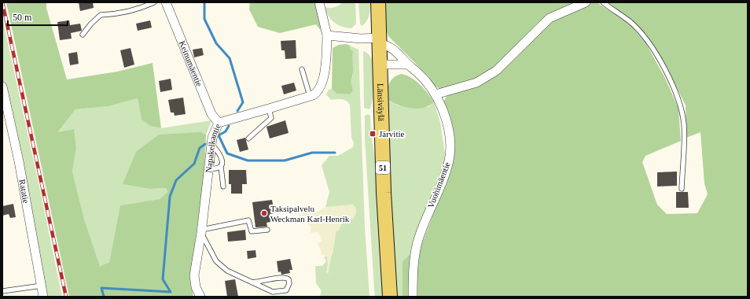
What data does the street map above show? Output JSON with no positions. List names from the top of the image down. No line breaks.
{"streets":{"main road":["Länsiväylä","51"],"street":["Keinumäentie","Napakelkantie","Vuohimäentie","Ratatie"]},"crossings":[["Keinumäentie","Napakelkantie"],["Länsiväylä","Vuohimäentie"]],"places":{"transit":["Järvitie"],"other":["Taksipalvelu Weckman Karl-Henrik"]},"scale_bar":"50 m"}
